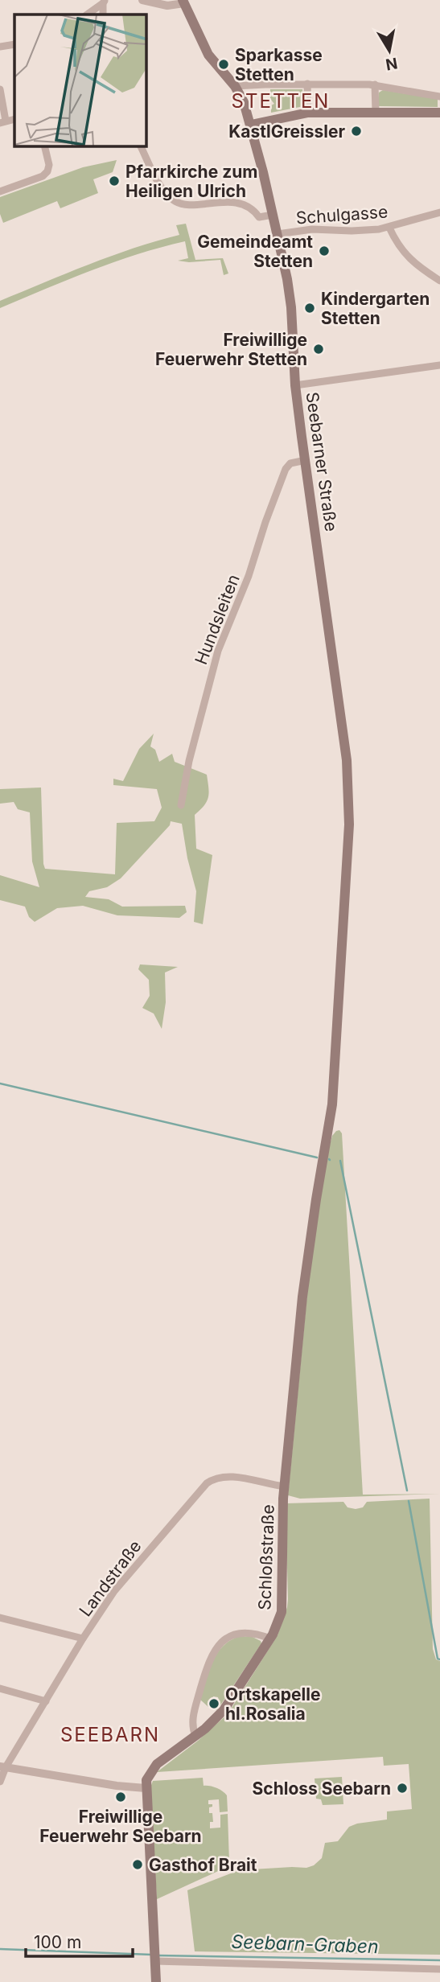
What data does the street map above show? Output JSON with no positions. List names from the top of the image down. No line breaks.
{"streets":{"main road":["Seebarner Straße","Schloßstraße"],"street":["Schulgasse","Hundsleiten","Landstraße"]},"crossings":[["Schulgasse","Seebarner Straße"],["Seebarner Straße","Hundsleiten"],["Seebarner Straße","Schloßstraße"],["Seebarner Straße","Landstraße"],["Schloßstraße","Landstraße"]],"districts":["STETTEN","SEEBARN"],"water":["Seebarn-Graben"],"places":["Sparkasse Stetten","KastlGreissler","Pfarrkirche zum Heiligen Ulrich","Gemeindeamt Stetten","Kindergarten Stetten","Freiwillige Feuerwehr Stetten","Ortskapelle hl.Rosalia","Schloss Seebarn","Freiwillige Feuerwehr Seebarn","Gasthof Brait"],"scale_bar":"100 m","north":"bottom"}
